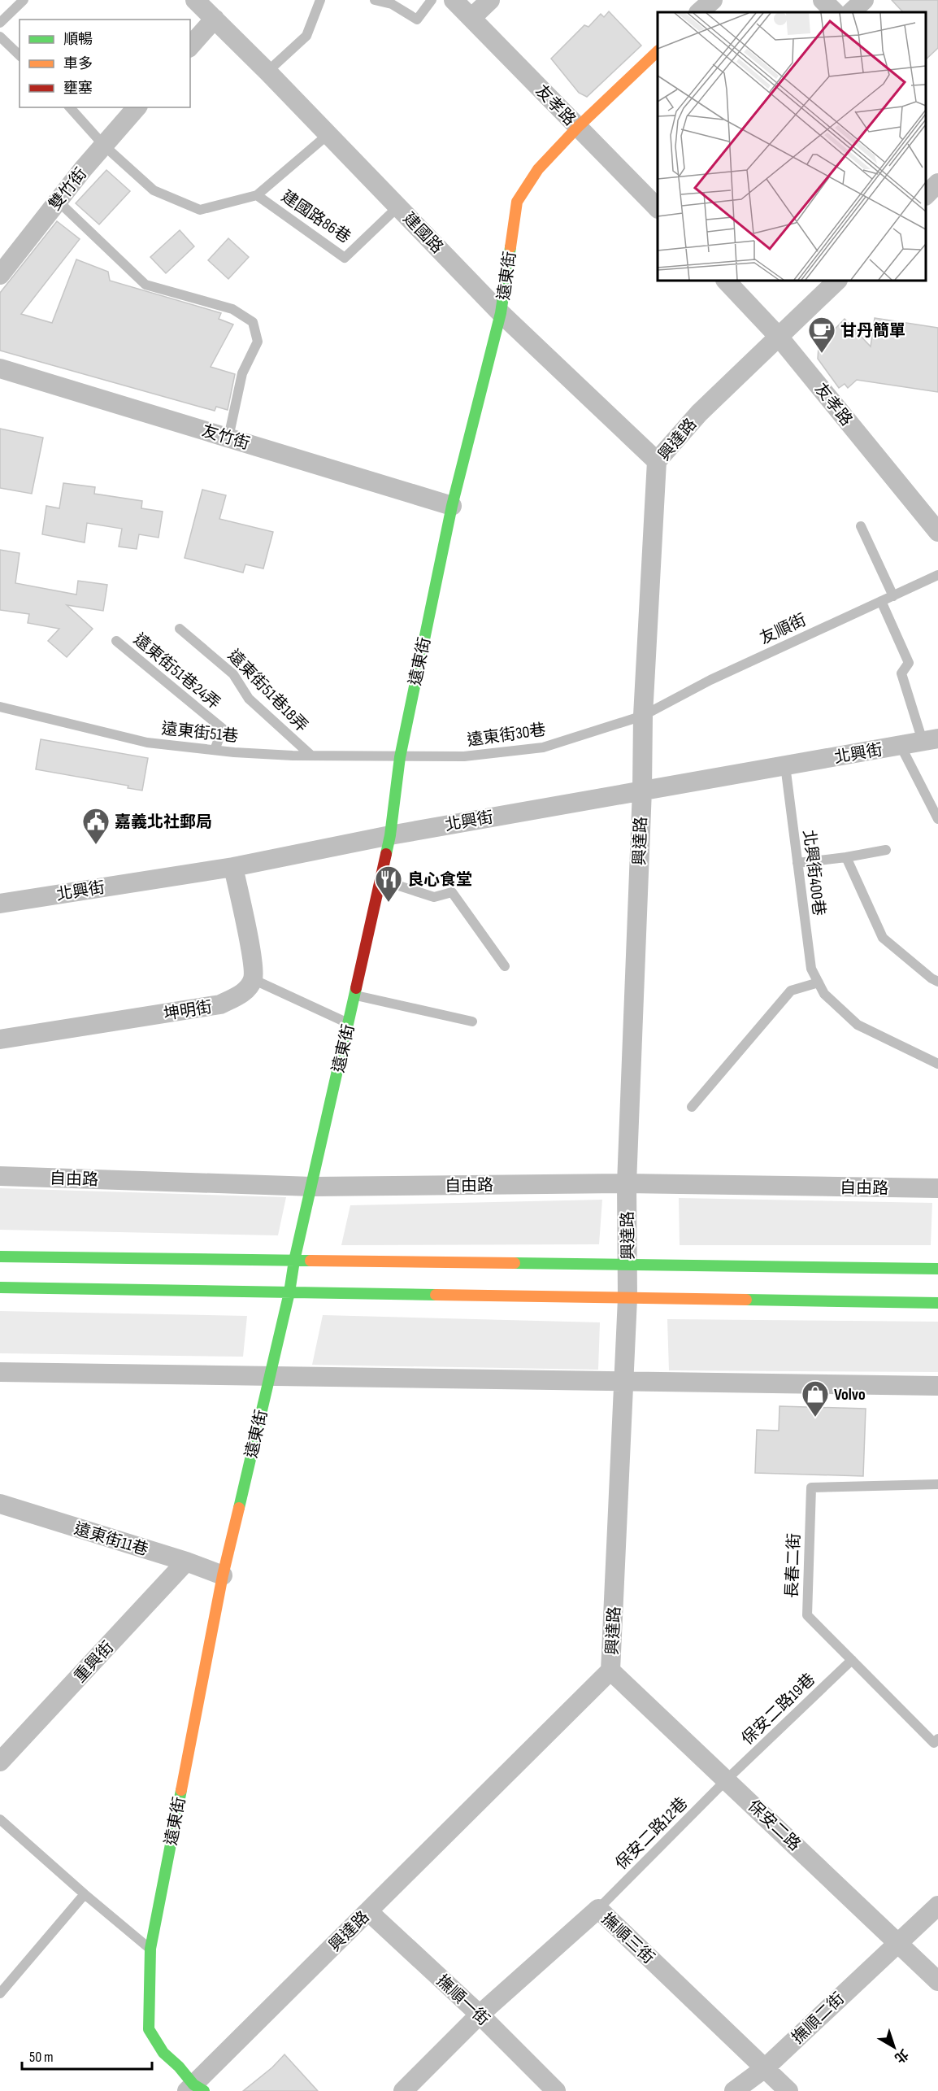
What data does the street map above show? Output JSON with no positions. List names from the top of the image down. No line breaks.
{"streets":{"street":["友孝路","雙竹街","建國路","遠東街","友竹街","興達路","北興街","坤明街","自由路","遠東街11巷","重興街","保安二路","撫順三街","撫順一街","撫順二街"],"lane":["建國路86巷","友順街","遠東街51巷24弄","遠東街51巷18弄","遠東街51巷","遠東街30巷","北興街400巷","長春二街","保安二路19巷","保安二路12巷"]},"crossings":[["友孝路","遠東街"],["友孝路","興達路"],["建國路86巷","建國路"],["建國路","遠東街"],["建國路","興達路"],["遠東街","友竹街"],["遠東街","興達路"],["遠東街","遠東街51巷"],["遠東街","遠東街30巷"],["遠東街","北興街"],["遠東街","自由路"],["遠東街","遠東街11巷"],["興達路","友順街"],["興達路","遠東街30巷"],["興達路","北興街"],["興達路","自由路"],["興達路","保安二路"],["興達路","撫順一街"],["友順街","遠東街30巷"],["遠東街51巷24弄","遠東街51巷"],["遠東街51巷18弄","遠東街51巷"],["遠東街51巷","遠東街30巷"],["北興街","北興街400巷"],["遠東街11巷","重興街"],["長春二街","保安二路19巷"],["保安二路19巷","保安二路"],["保安二路19巷","保安二路12巷"],["保安二路","保安二路12巷"],["保安二路","撫順二街"],["保安二路12巷","撫順三街"],["撫順三街","撫順一街"],["撫順三街","撫順二街"]],"places":{"cafe":["甘丹簡單"],"public building":["嘉義北社郵局"],"restaurant":["良心食堂"],"shop":["Volvo"]},"legend":["順暢","車多","壅塞"],"scale_bar":"50 m","north":"bottom right"}
